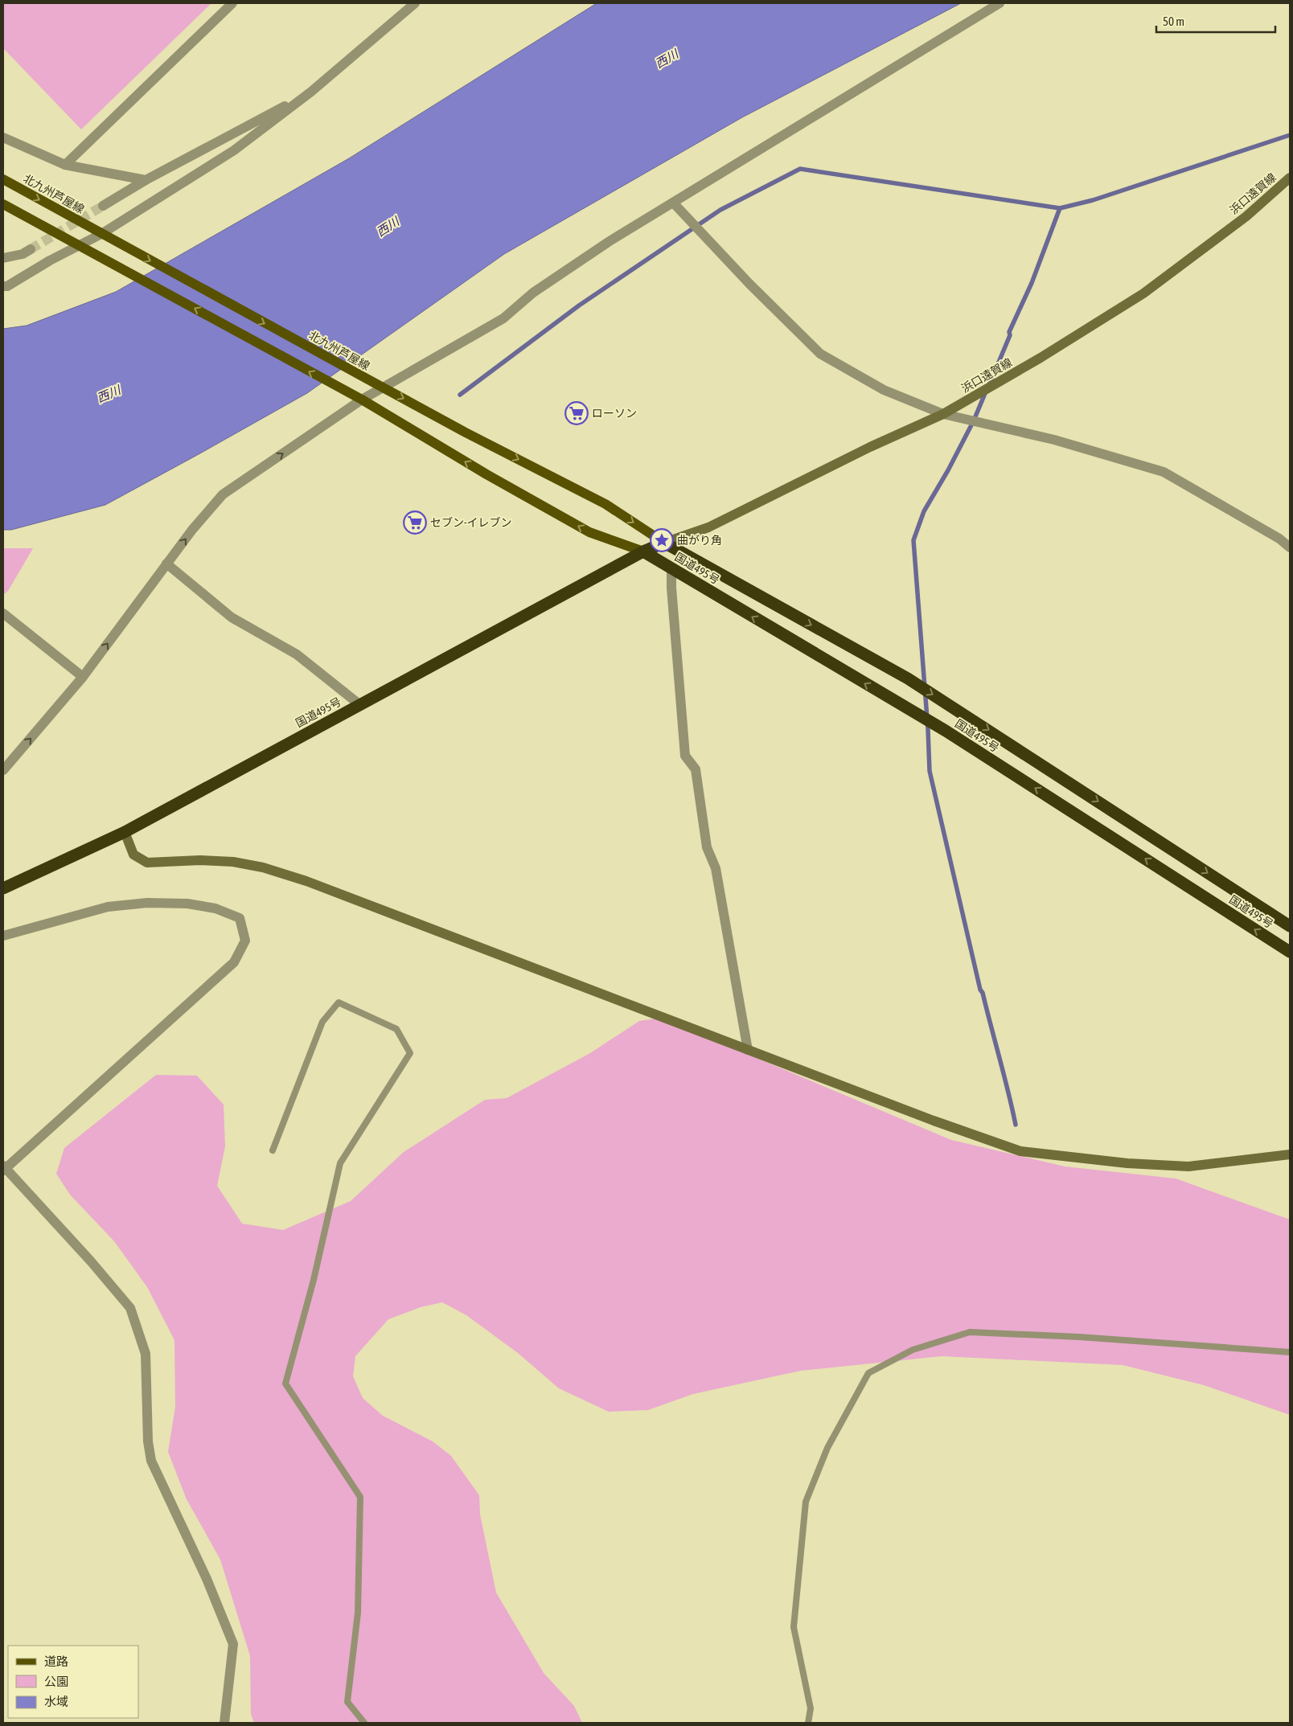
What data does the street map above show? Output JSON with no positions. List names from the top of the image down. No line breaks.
{"streets":{"highway":["国道495号"],"main road":["北九州芦屋線"],"street":["浜口遠賀線"]},"crossings":[["北九州芦屋線","浜口遠賀線"],["北九州芦屋線","国道495号"],["浜口遠賀線","国道495号"]],"water":["西川"],"places":{"supermarket":["ローソン","セブン-イレブン"],"place":["曲がり角"]},"legend":["道路","公園","水域"],"scale_bar":"50 m"}
